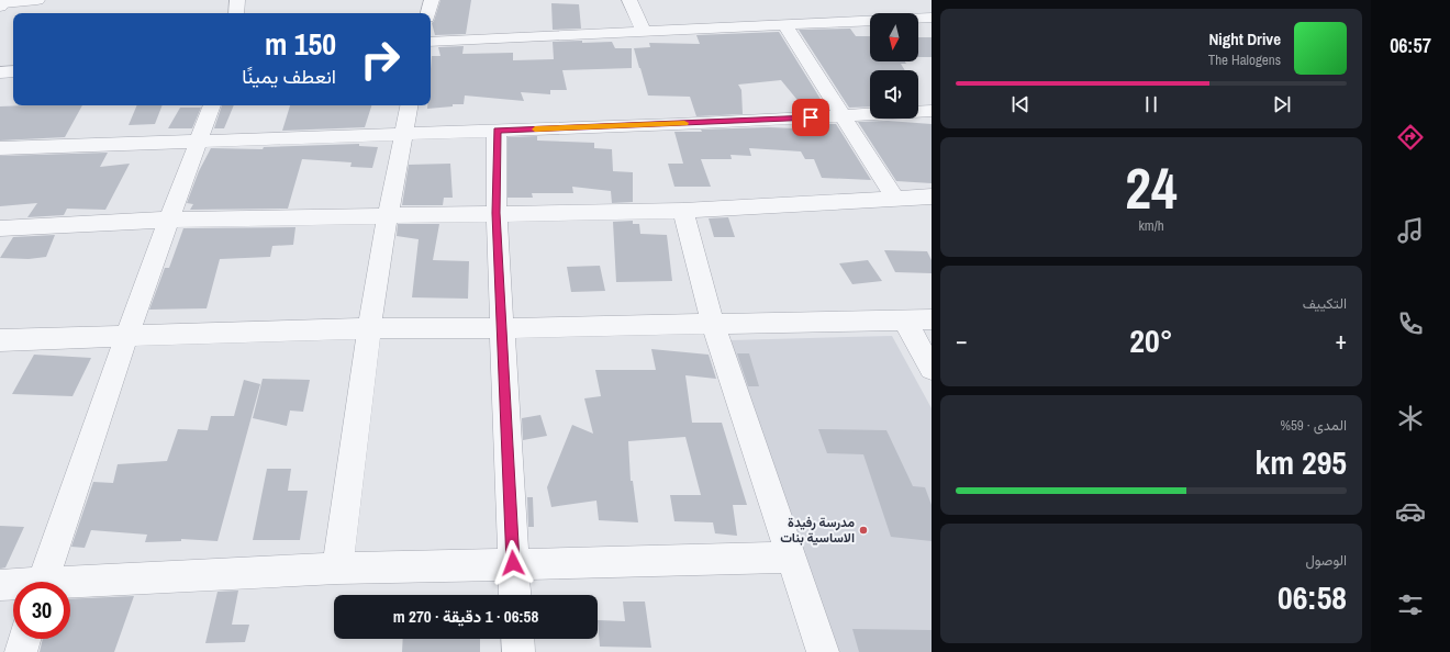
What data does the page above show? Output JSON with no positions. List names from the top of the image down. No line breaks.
{"places":["مدرسة رفيدة الاساسية بنات"],"north":"bottom","page":{"tabs":"06:57","turn":["150 m","انعطف يمينًا"],"song":["Night Drive","The Halogens"],"tile":[["24","km/h"],"التكييف",["المدى · 59%","295 km"],["الوصول","06:58"]],"heat":["−","20°","+"],"limit":"30","trip":"06:58 · 1 دقيقة · 270 m"}}
